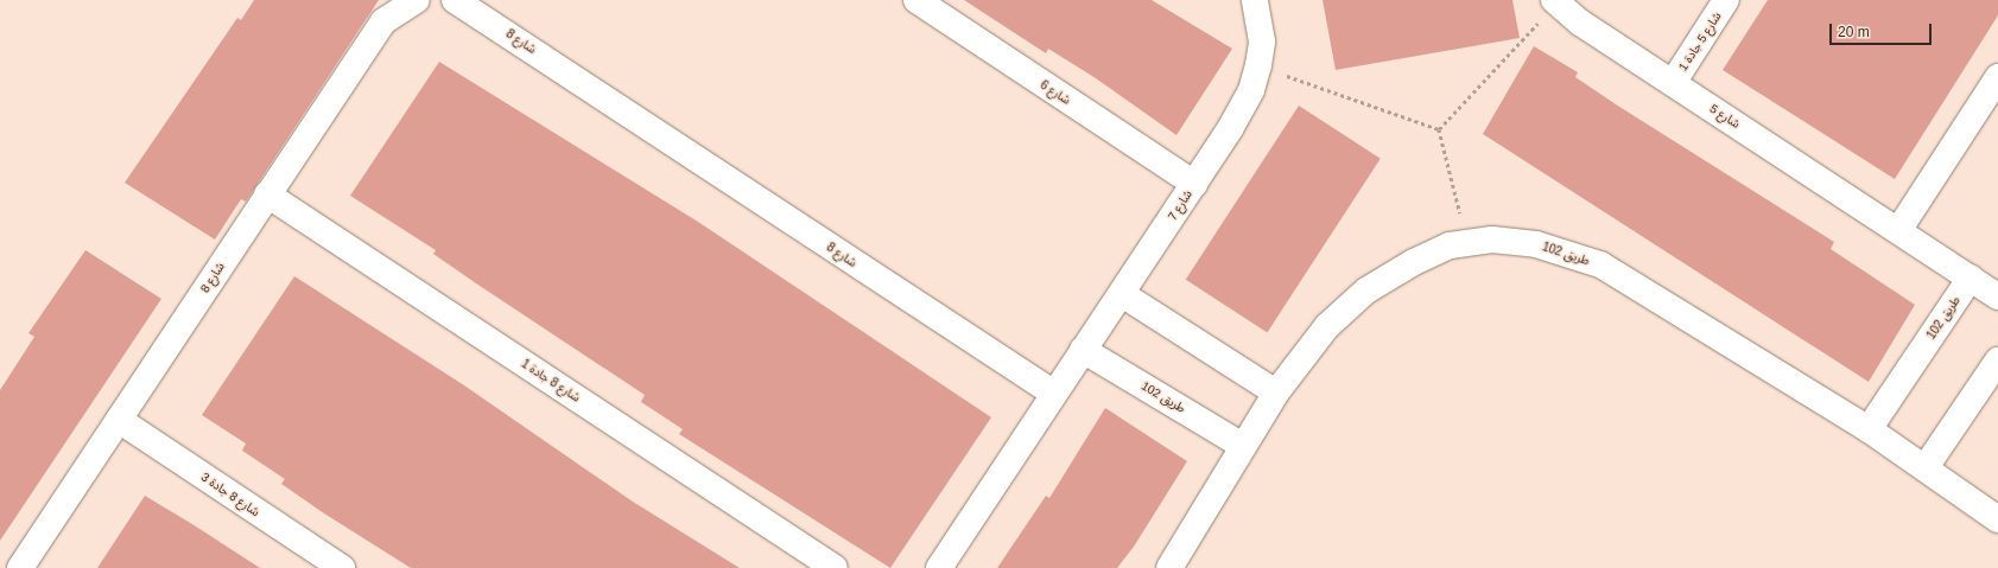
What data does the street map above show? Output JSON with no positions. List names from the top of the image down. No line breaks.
{"streets":{"street":["شارع 8","شارع 5 جادة 1","شارع 6","شارع 5","شارع 7","طريق 102","شارع 8 جادة 1","شارع 8 جادة 3"]},"crossings":[["شارع 8","شارع 7"],["شارع 8","شارع 8 جادة 1"],["شارع 8","شارع 8 جادة 3"],["شارع 5 جادة 1","شارع 5"],["شارع 6","شارع 7"],["شارع 5","طريق 102"],["شارع 7","طريق 102"]],"scale_bar":"20 m"}
